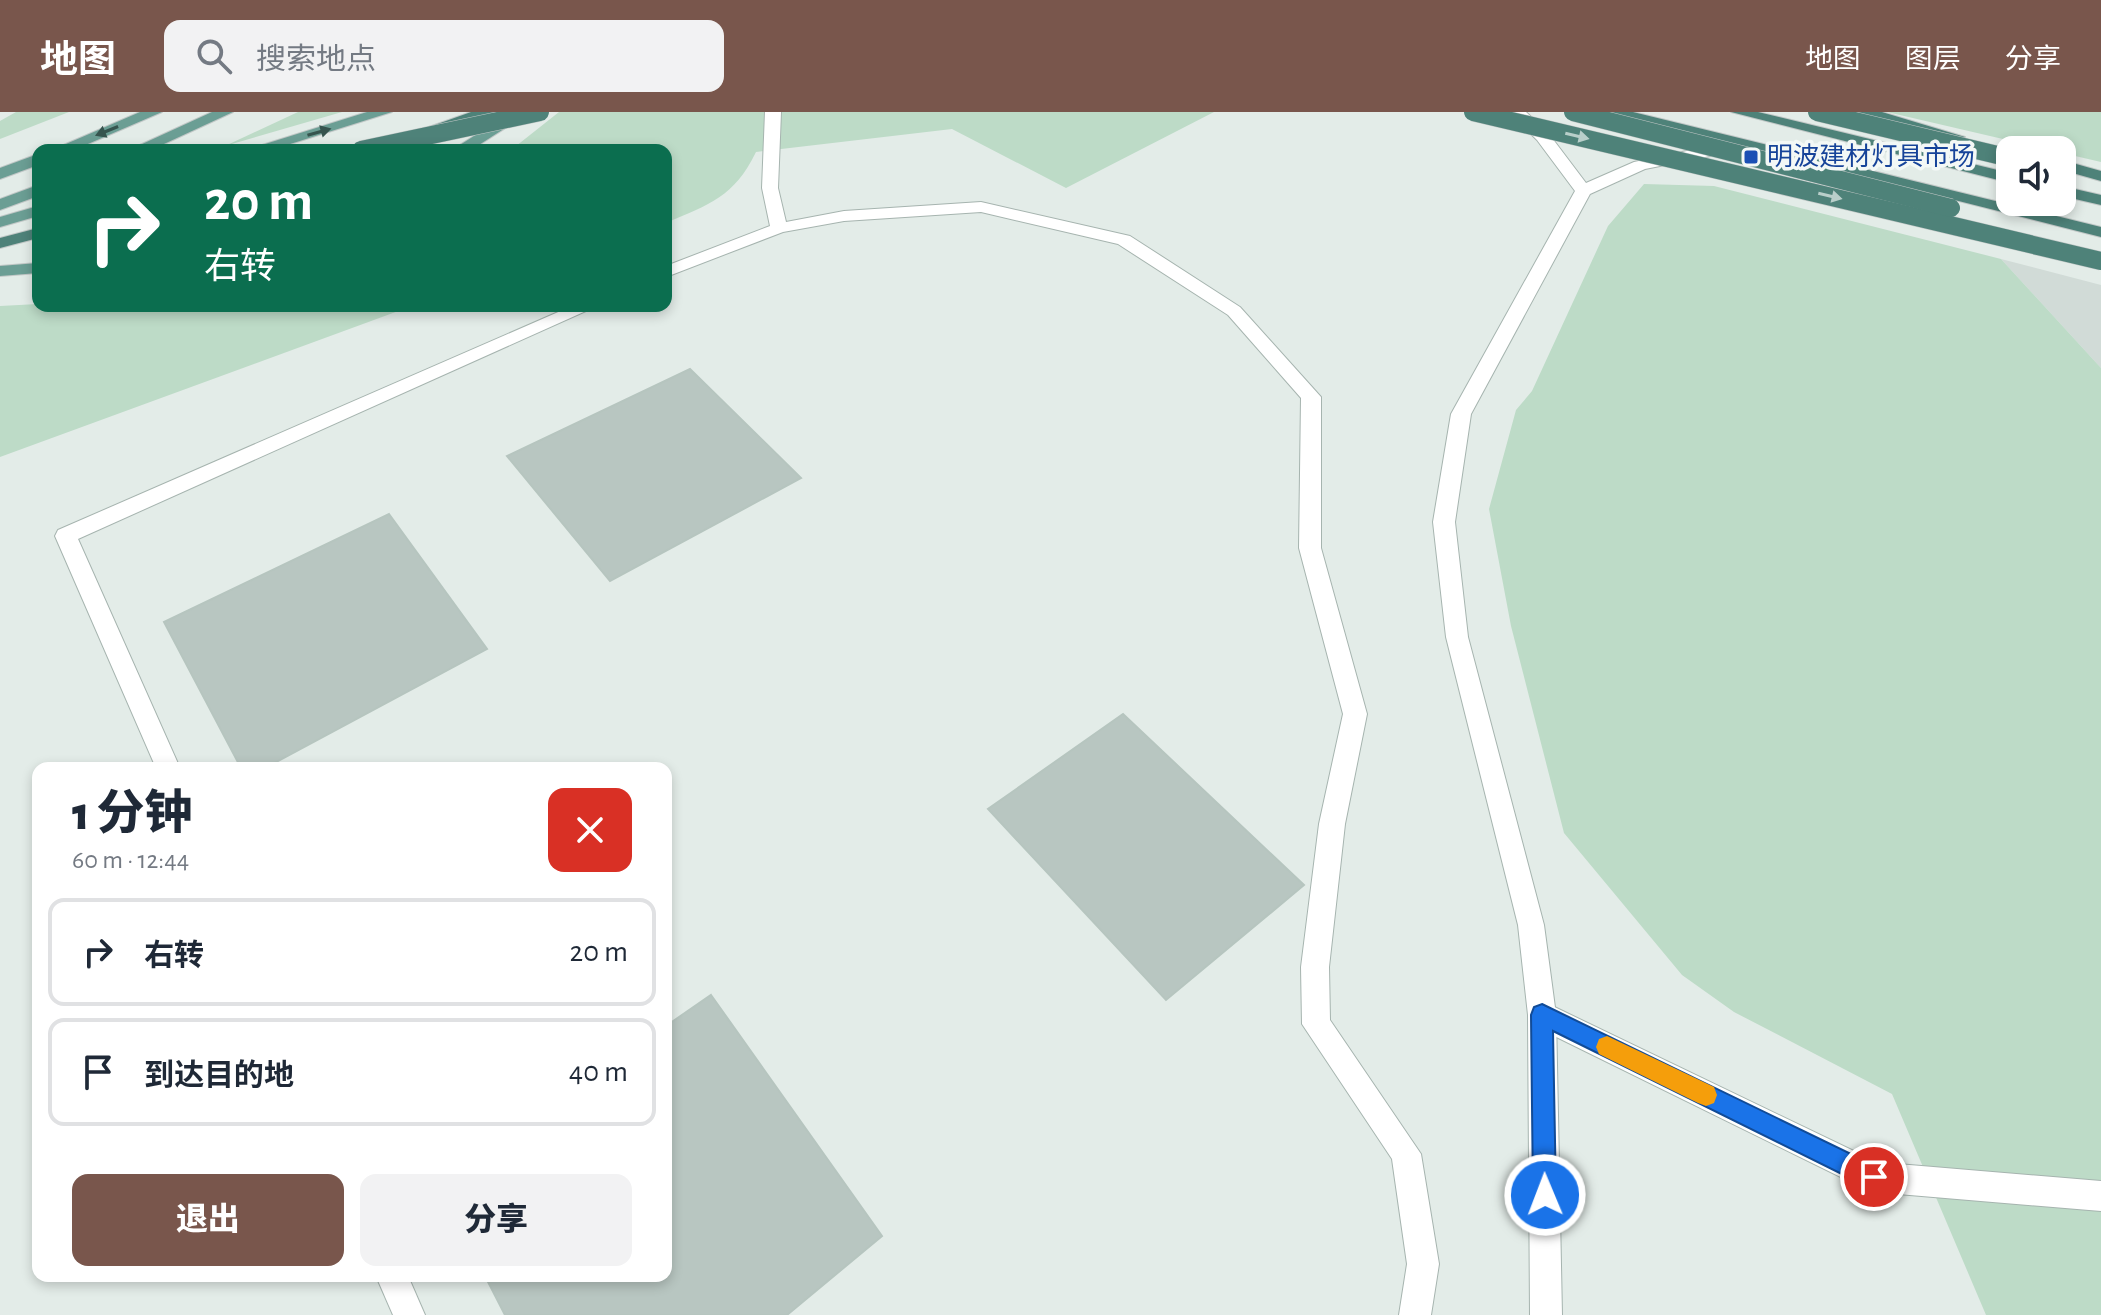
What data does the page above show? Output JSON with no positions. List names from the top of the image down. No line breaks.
{"places":{"transit":["明波建材灯具市场"]},"page":{"header":"地图","search":"搜索地点","nav":["地图","图层","分享"],"turn":["20 m","右转"],"heading":["1 分钟","60 m · 12:44"],"list":[{"name":"右转","value":"20 m"},{"name":"到达目的地","value":"40 m"}],"buttons":["退出","分享"]}}
